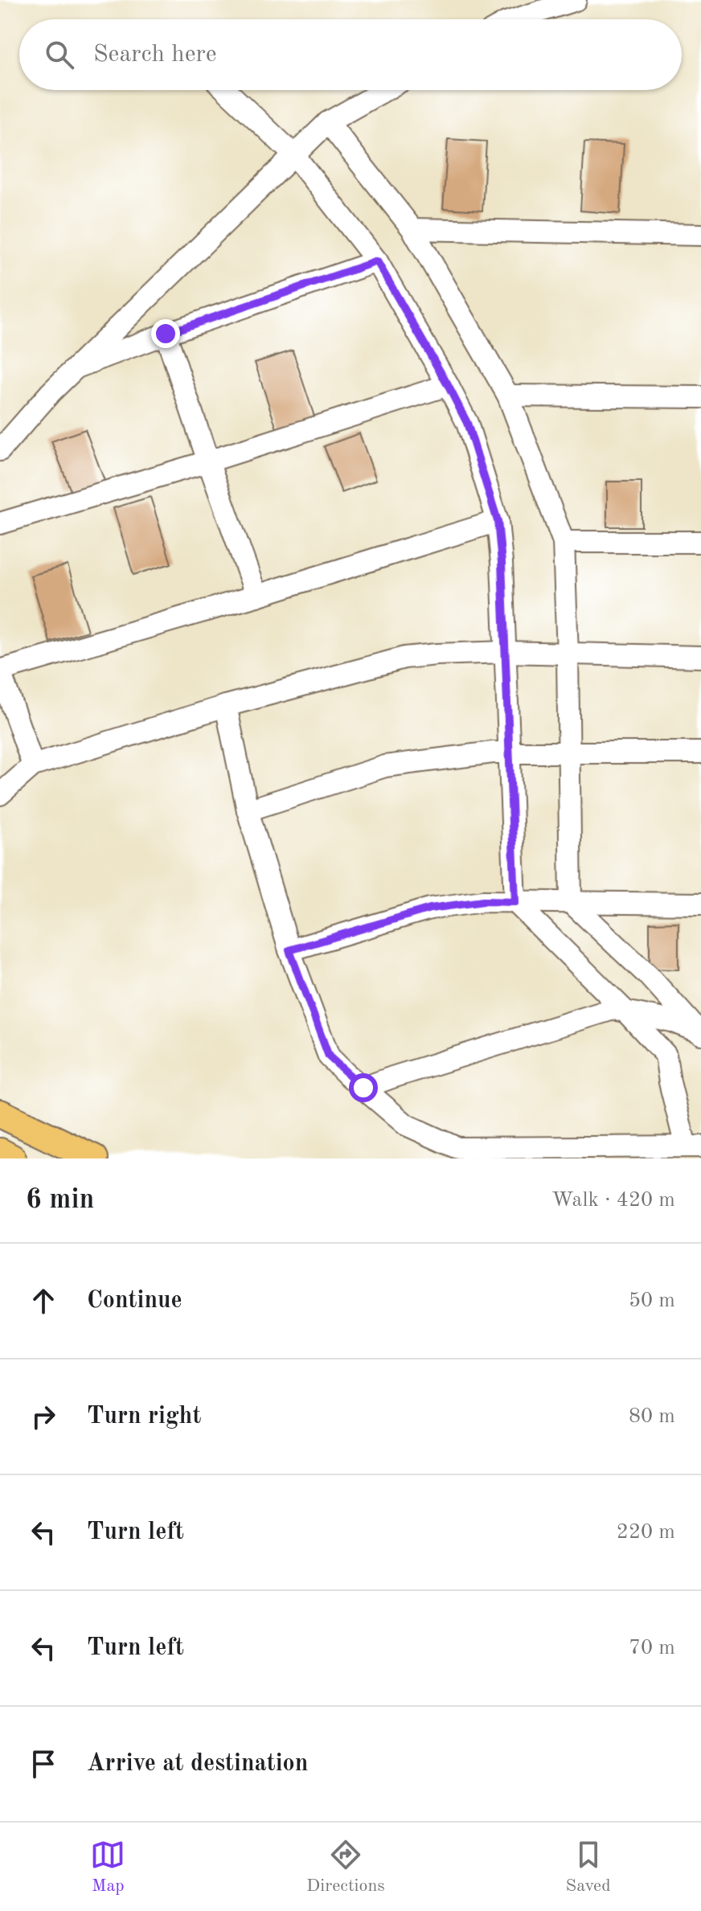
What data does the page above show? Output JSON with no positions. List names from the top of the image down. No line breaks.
{"page":{"search":"Search here","heading":["6 min","Walk · 420 m"],"list":[["Continue","50 m"],["Turn right","80 m"],["Turn left","220 m"],["Turn left","70 m"],"Arrive at destination"],"nav":["Map","Directions","Saved"]}}
